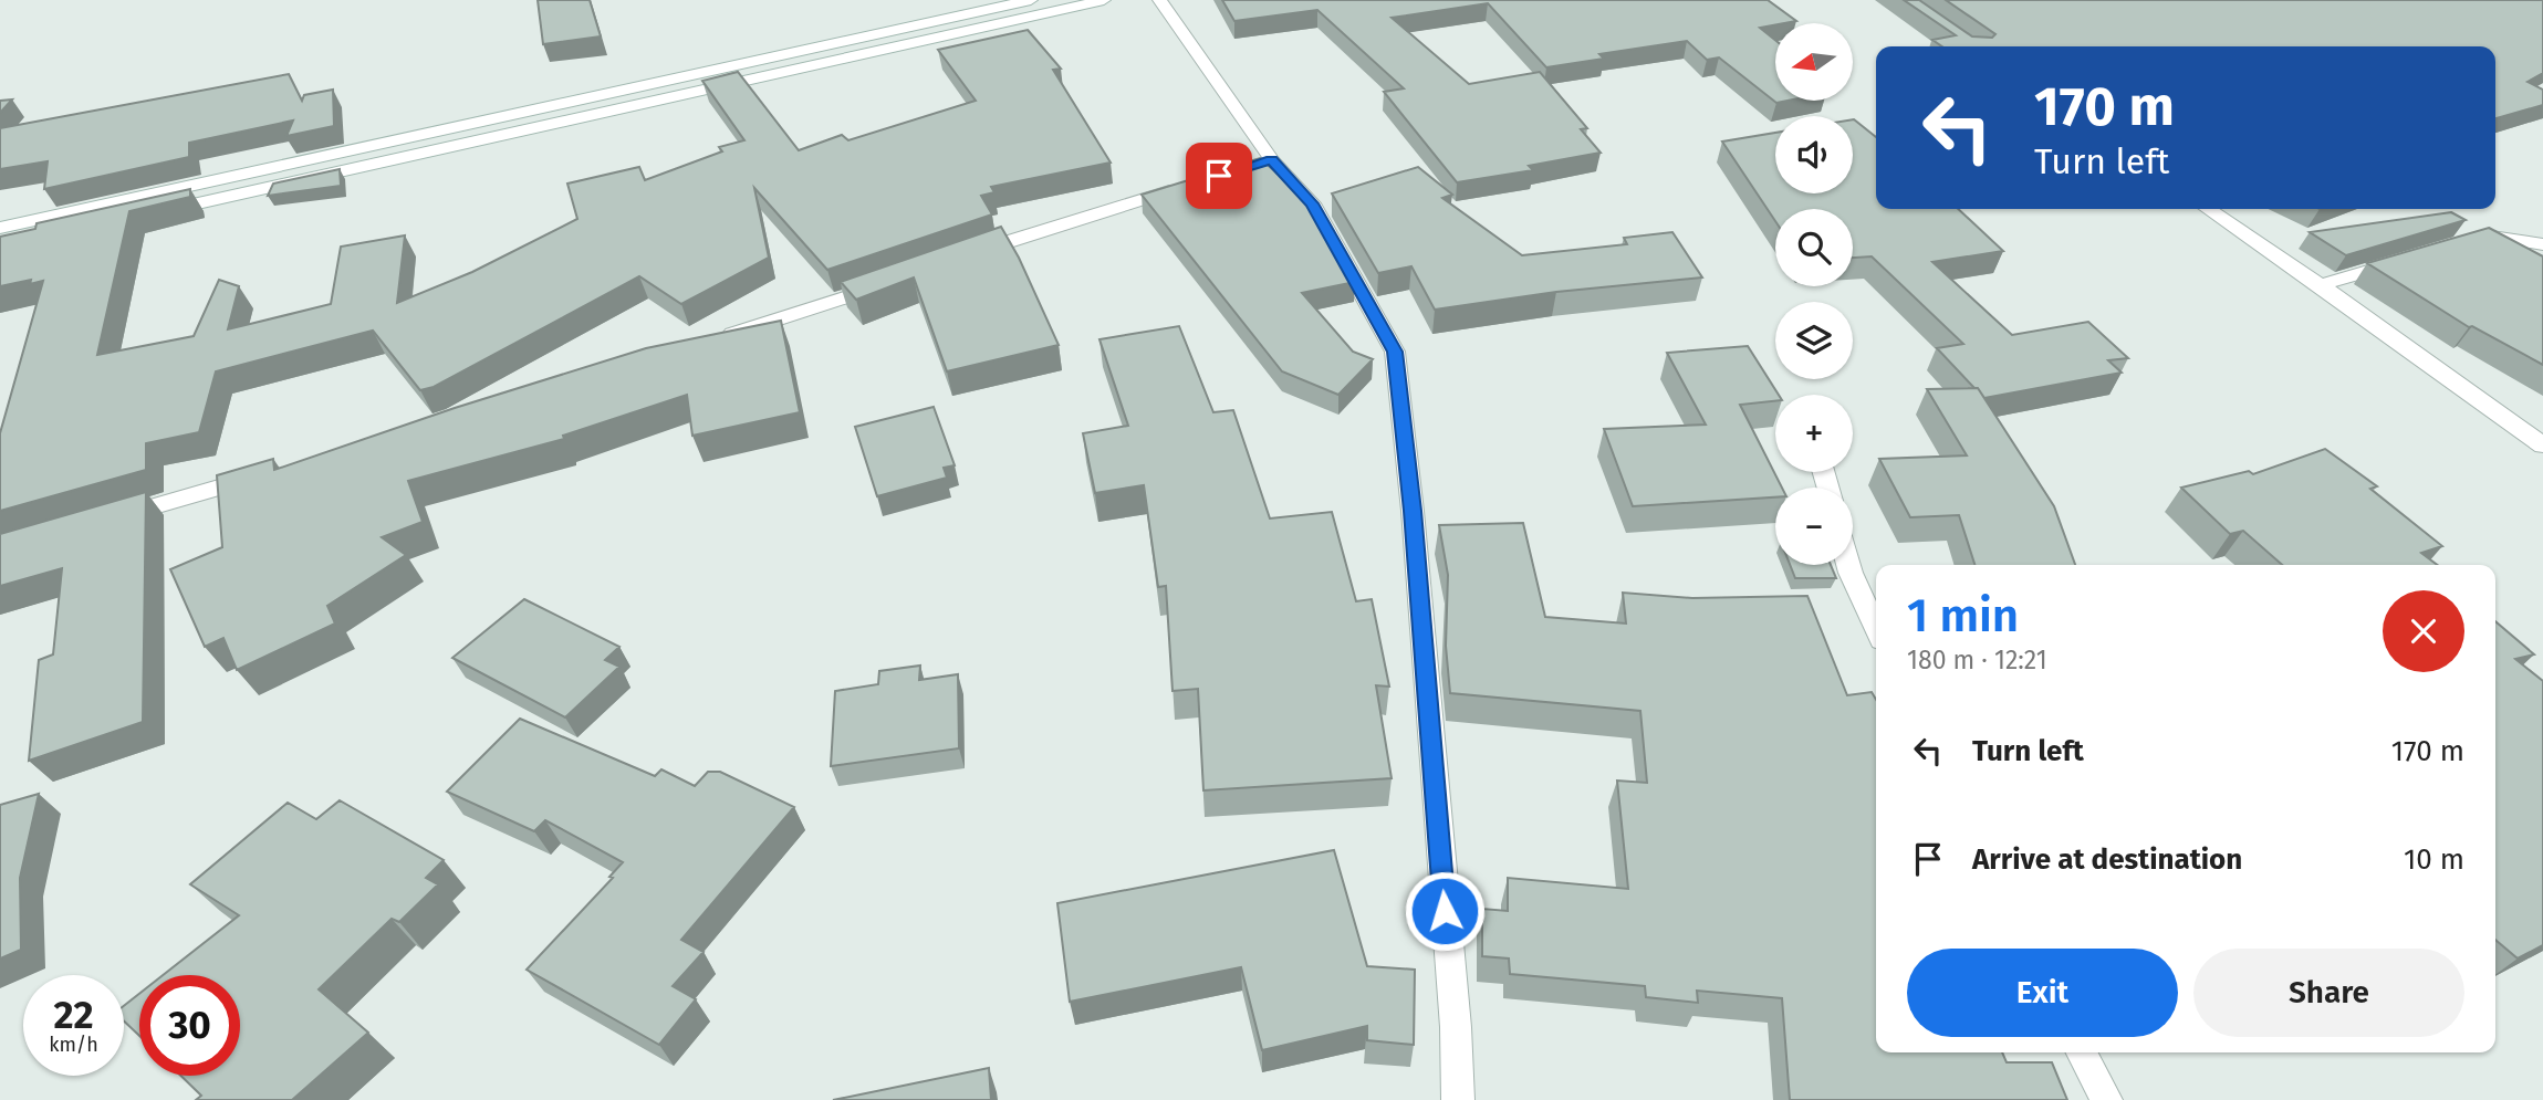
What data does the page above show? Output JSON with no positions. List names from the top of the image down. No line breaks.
{"north":"left","page":{"map_buttons":["+","−"],"turn":["170 m","Turn left"],"heading":["1 min","180 m · 12:21"],"list":[{"name":"Turn left","value":"170 m"},{"name":"Arrive at destination","value":"10 m"}],"buttons":["Exit","Share"],"speed":"22 km/h","limit":"30"}}
